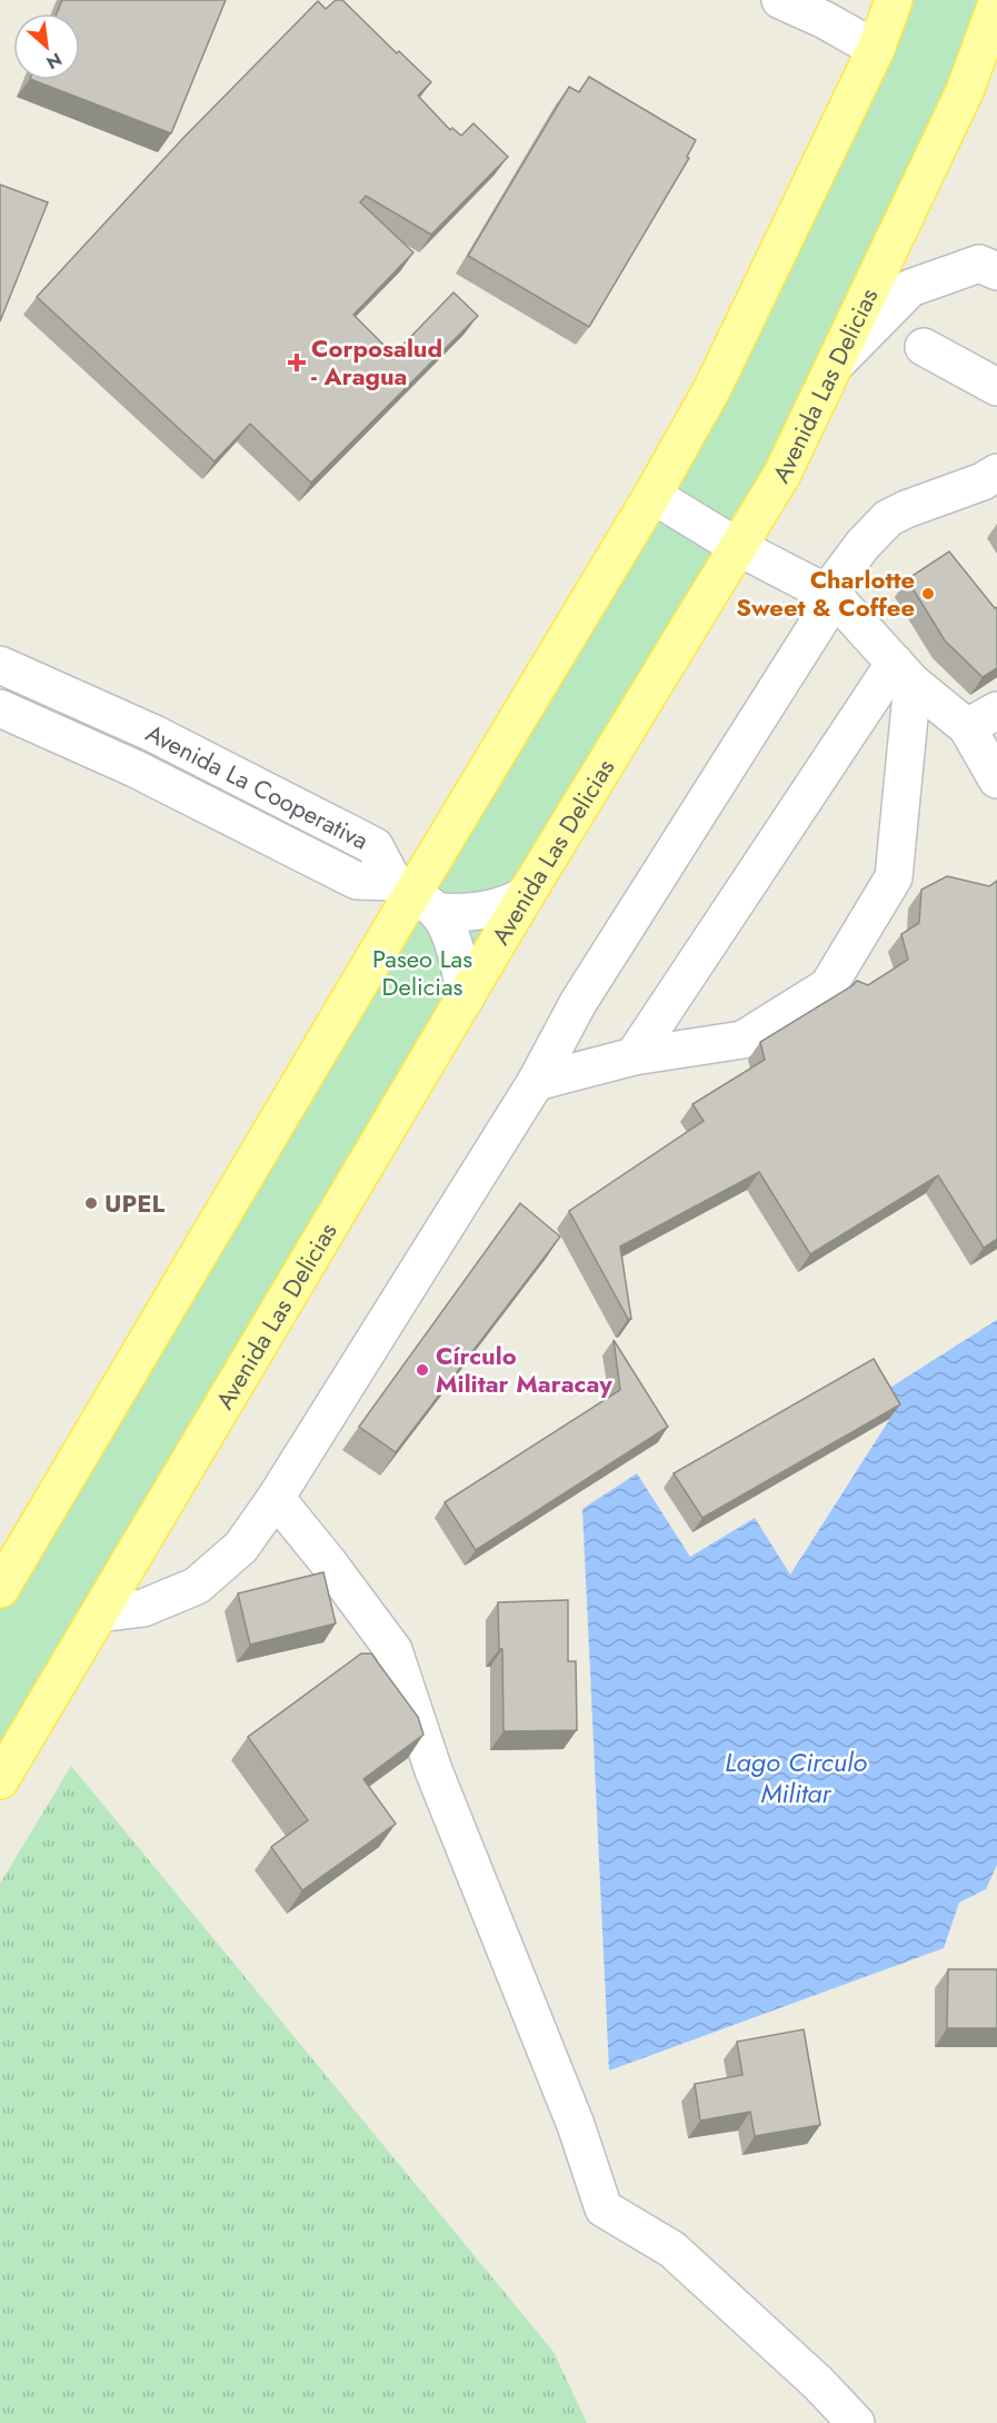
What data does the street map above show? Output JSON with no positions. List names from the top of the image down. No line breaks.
{"streets":{"main road":["Avenida Las Delicias"],"street":["Avenida La Cooperativa"]},"water":["Lago Circulo Militar"],"parks":["Paseo Las Delicias"],"places":{"health":["Corposalud - Aragua"],"other":["Charlotte Sweet & Coffee","UPEL","Círculo Militar Maracay"]},"north":"bottom right"}
